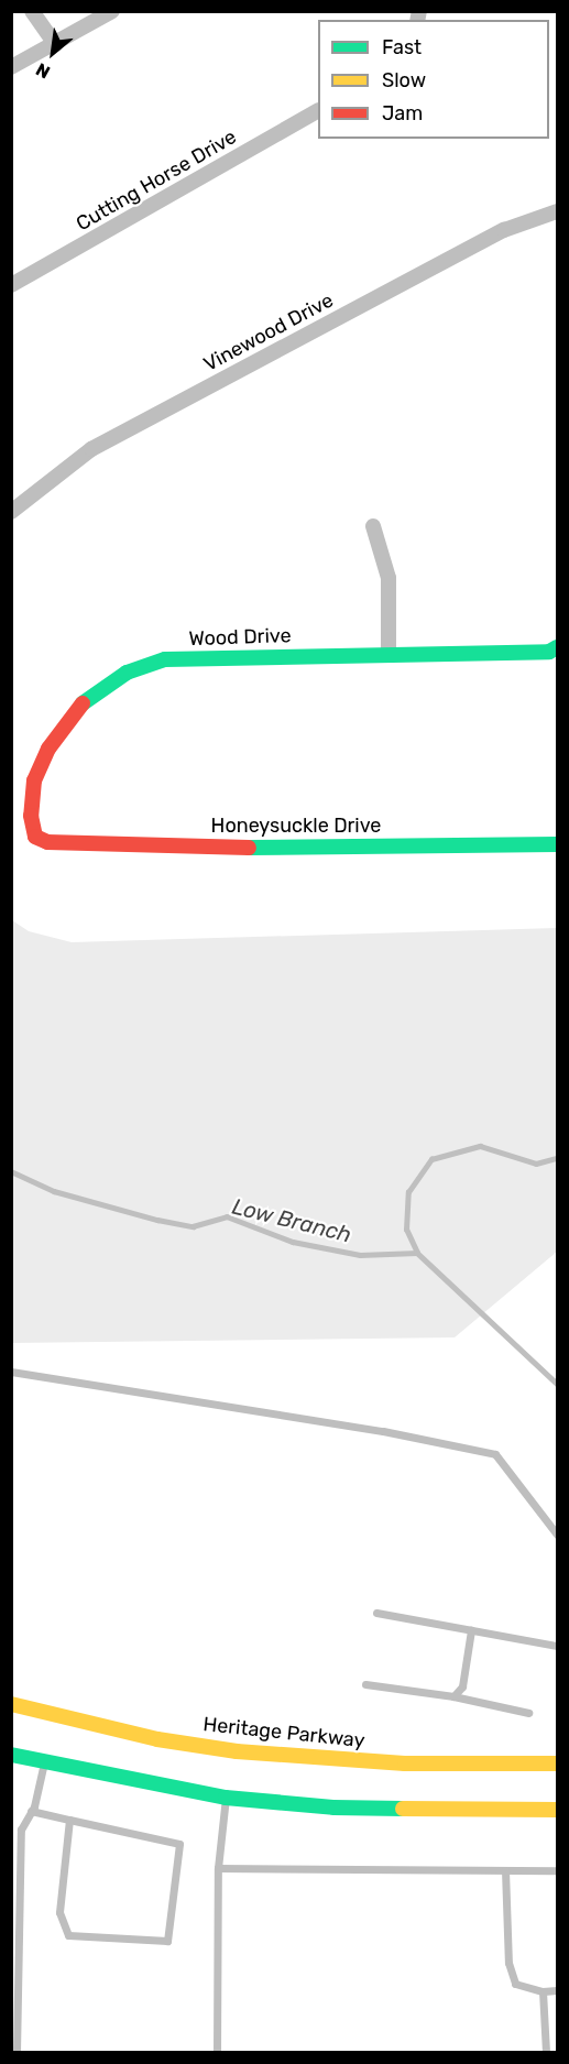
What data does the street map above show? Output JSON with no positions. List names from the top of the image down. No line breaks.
{"streets":{"street":["Cutting Horse Drive","Vinewood Drive","Wood Drive","Honeysuckle Drive","Heritage Parkway"]},"crossings":[["Wood Drive","Honeysuckle Drive"]],"water":["Low Branch"],"legend":["Fast","Slow","Jam"],"north":"bottom left"}
